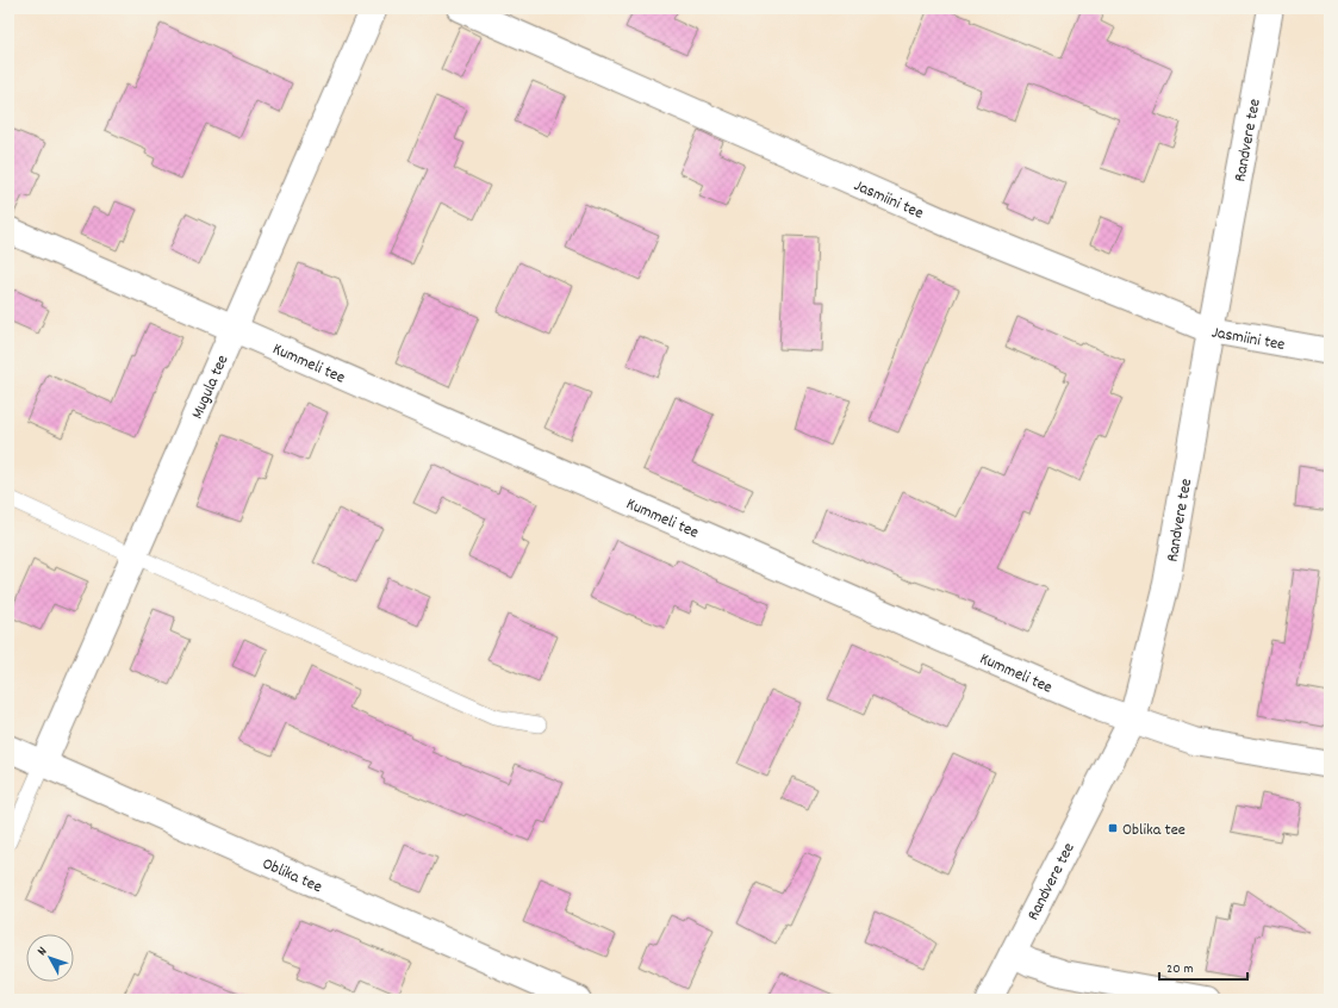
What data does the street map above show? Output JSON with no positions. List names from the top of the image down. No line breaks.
{"streets":{"street":["Randvere tee","Jasmiini tee","Kummeli tee","Mugula tee","Oblika tee"]},"crossings":[["Randvere tee","Jasmiini tee"],["Randvere tee","Kummeli tee"],["Kummeli tee","Mugula tee"],["Mugula tee","Oblika tee"]],"places":{"transit":["Oblika tee"]},"scale_bar":"20 m","north":"top left"}
